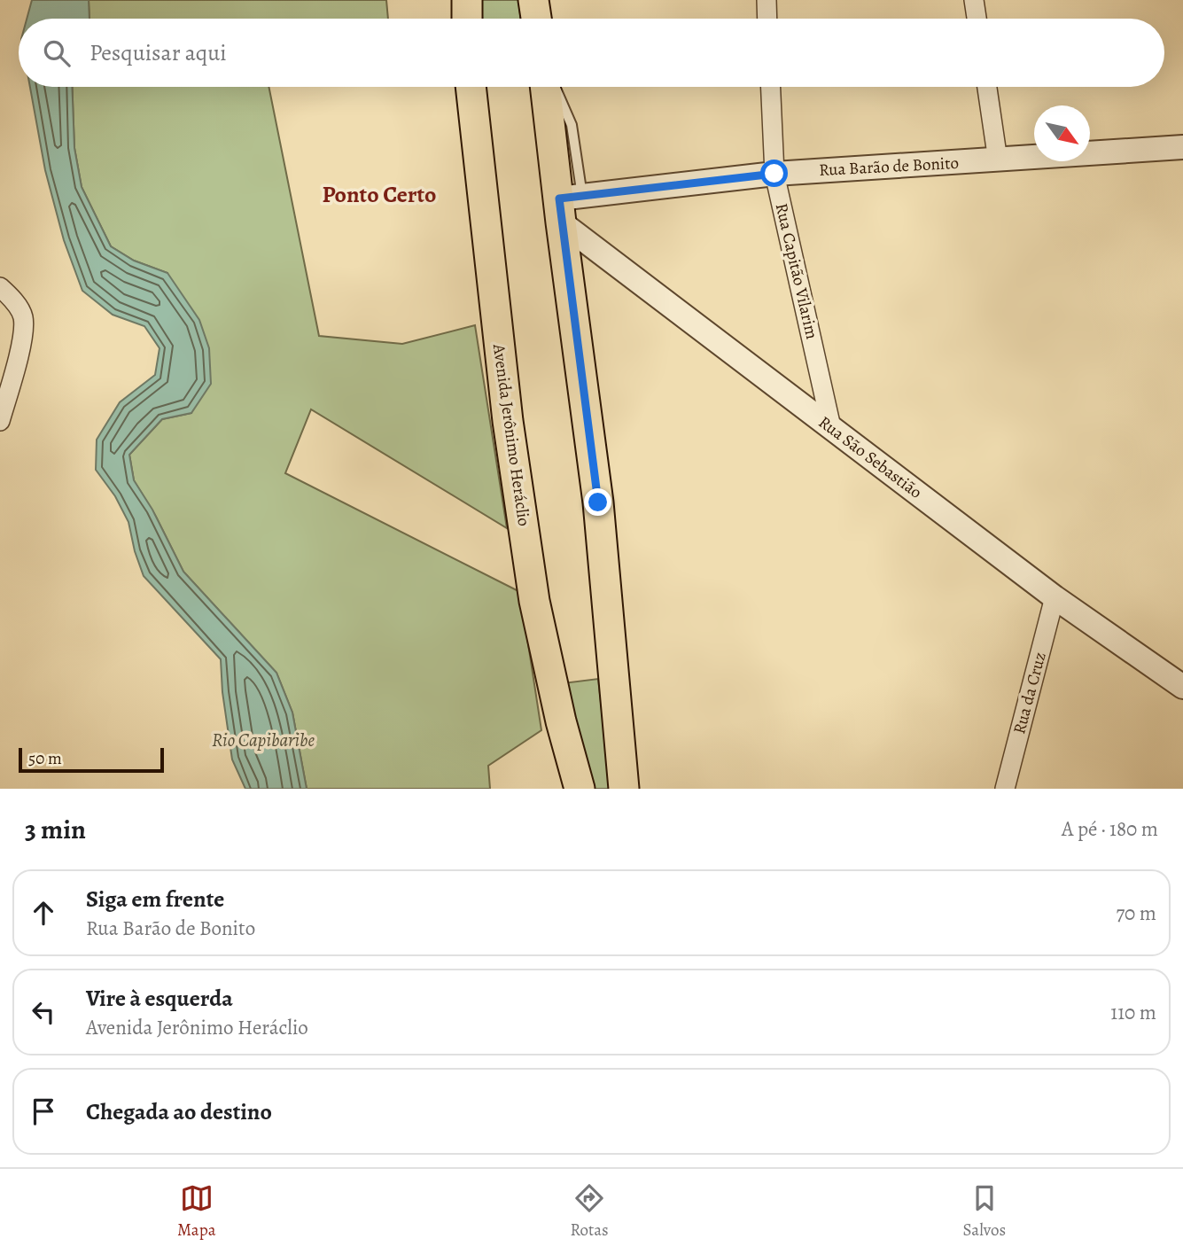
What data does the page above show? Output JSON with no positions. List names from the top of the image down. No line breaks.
{"streets":{"main road":["Avenida Jerônimo Heráclio"],"street":["Rua Barão de Bonito","Rua Capitão Vilarim","Rua São Sebastião","Rua da Cruz"]},"crossings":[["Rua Barão de Bonito","Rua Capitão Vilarim"],["Rua Barão de Bonito","Rua São Sebastião"],["Rua Capitão Vilarim","Rua São Sebastião"],["Rua São Sebastião","Rua da Cruz"]],"districts":["Ponto Certo"],"water":["Rio Capibaribe"],"scale_bar":"50 m","north":"bottom right","page":{"search":"Pesquisar aqui","scale":"50 m","heading":["3 min","A pé · 180 m"],"list":[["Siga em frente","Rua Barão de Bonito","70 m"],["Vire à esquerda","Avenida Jerônimo Heráclio","110 m"],"Chegada ao destino"],"nav":["Mapa","Rotas","Salvos"]}}
